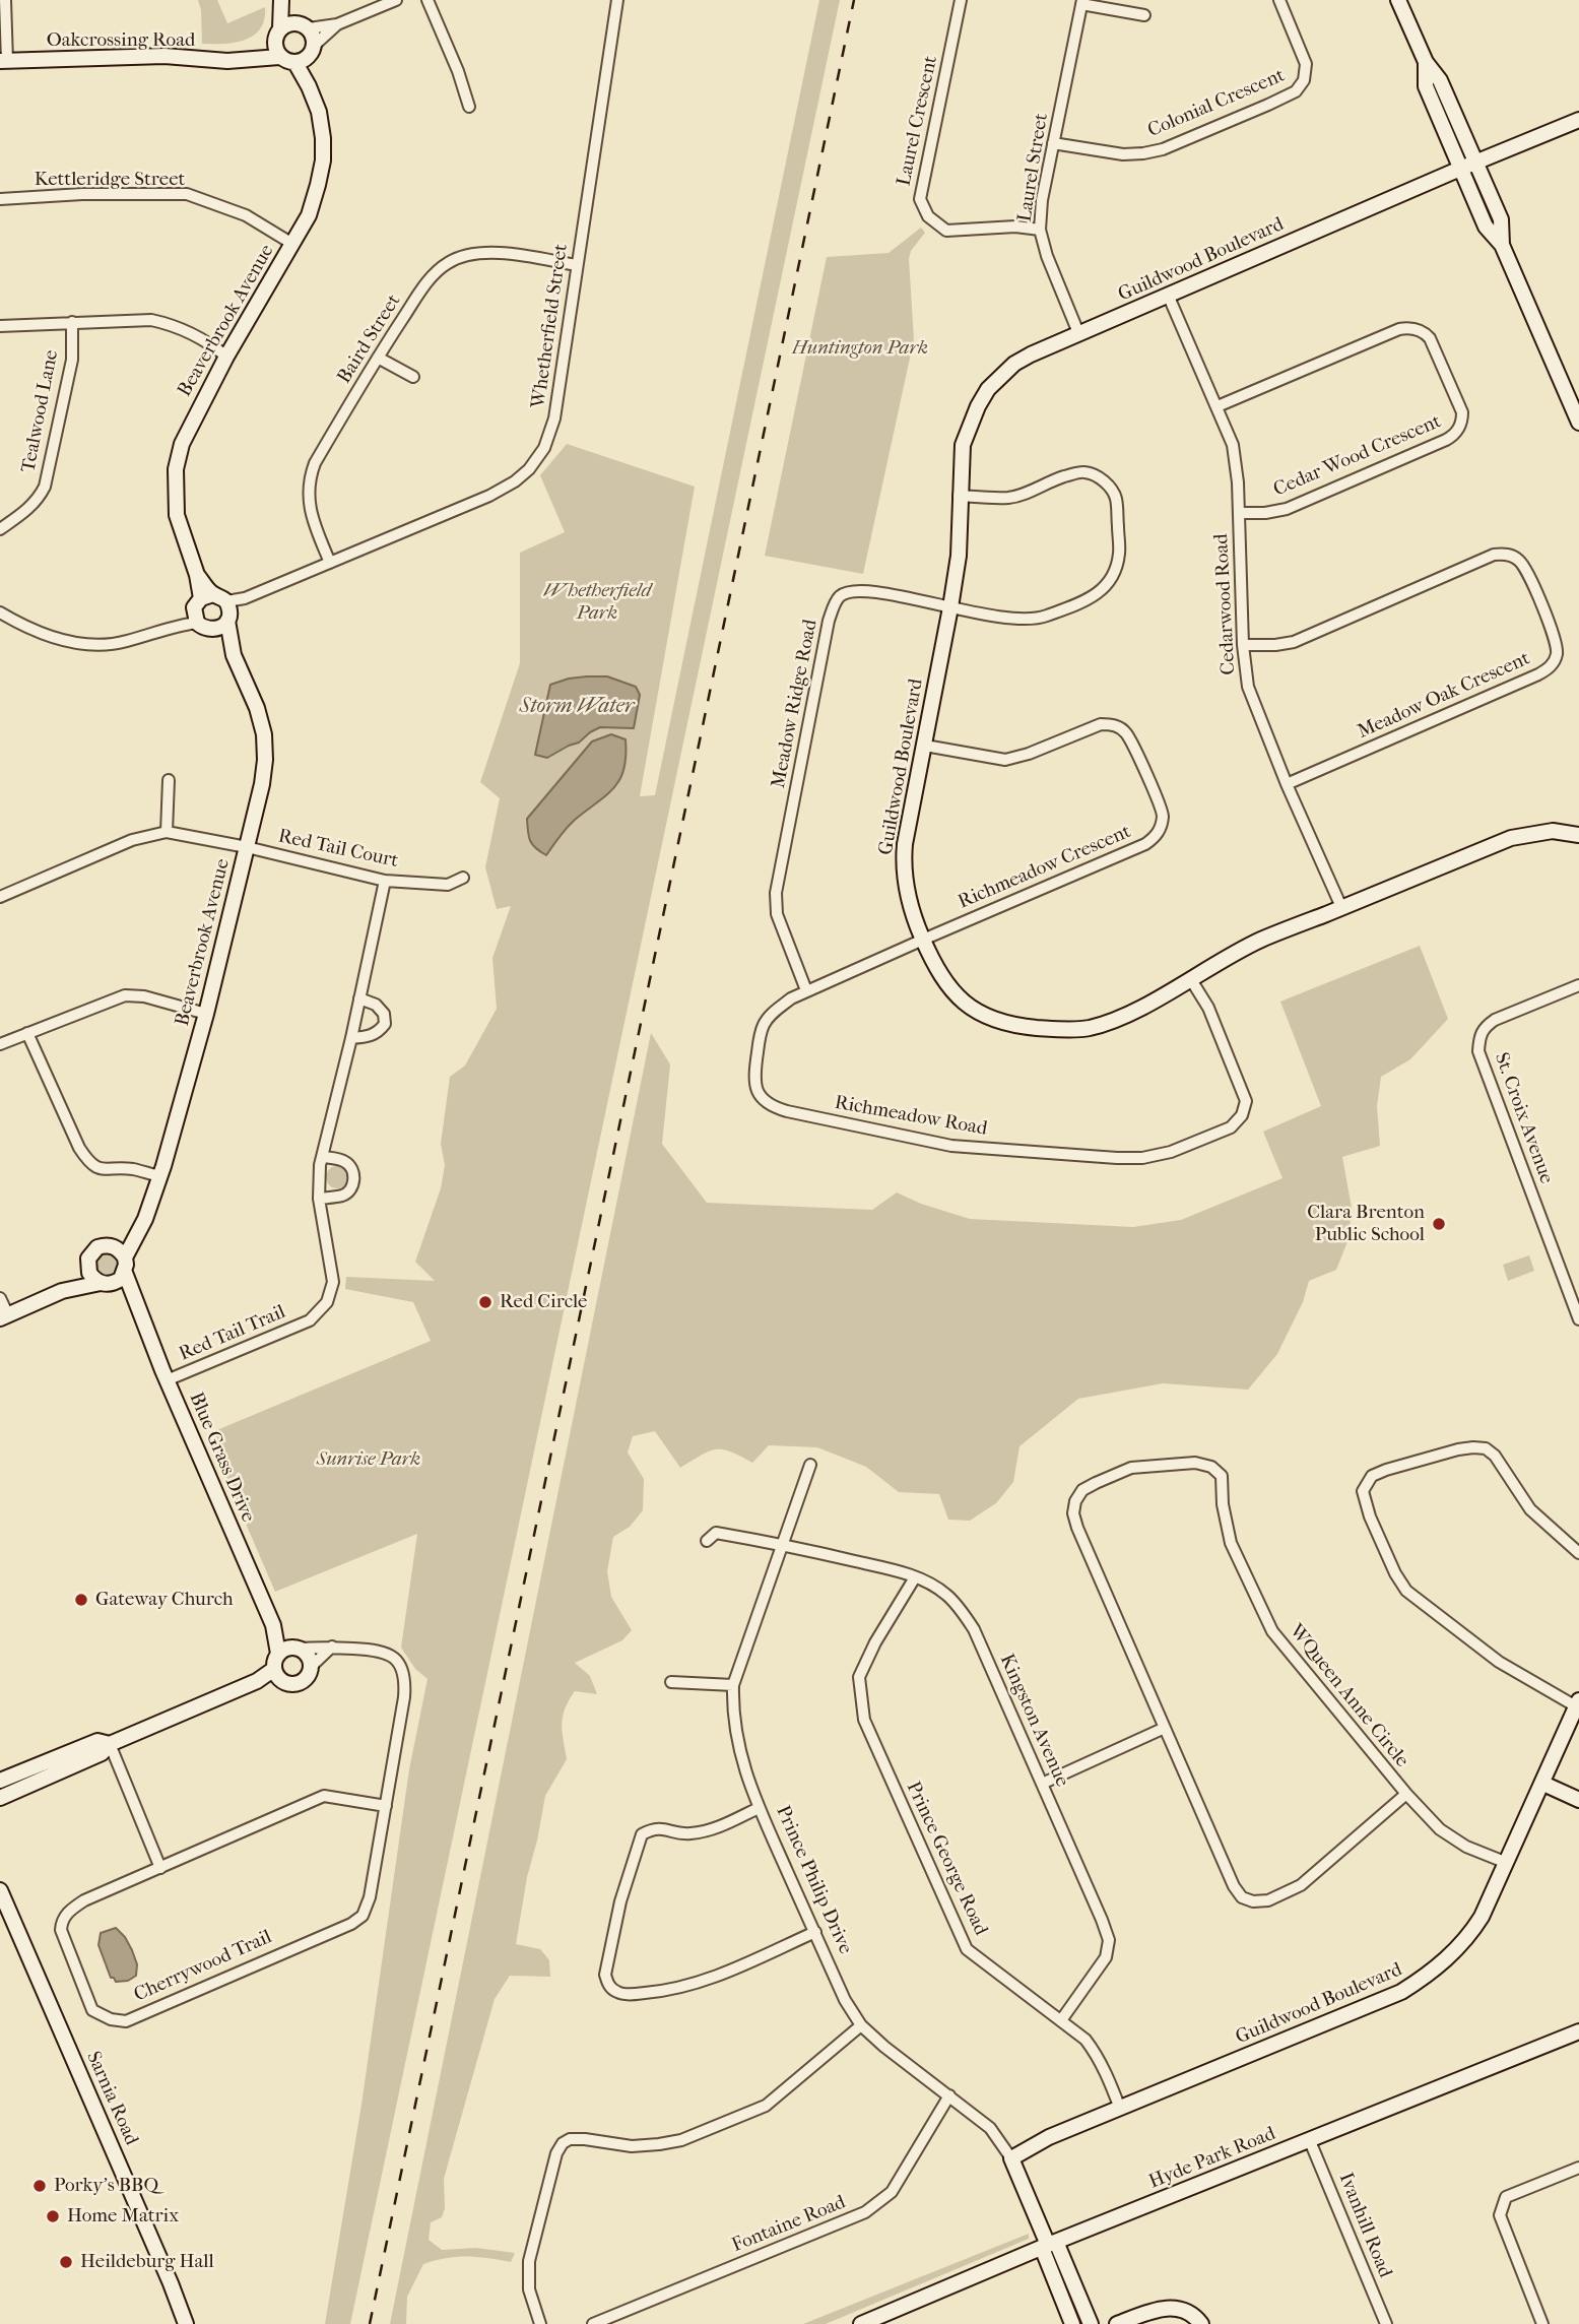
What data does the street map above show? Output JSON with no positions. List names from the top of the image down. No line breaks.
{"streets":{"street":["Oakcrossing Road","Colonial Crescent","Laurel Crescent","Laurel Street","Kettleridge Street","Guildwood Boulevard","Beaverbrook Avenue","Whetherfield Street","Baird Street","Tealwood Lane","Cedar Wood Crescent","Cedarwood Road","Meadow Oak Crescent","Meadow Ridge Road","Red Tail Court","Richmeadow Crescent","Richmeadow Road","St. Croix Avenue","Red Tail Trail","Blue Grass Drive","WQueen Anne Circle","Kingston Avenue","Prince George Road","Prince Philip Drive","Cherrywood Trail","Sarnia Road","Hyde Park Road","Fontaine Road","Ivanhill Road"]},"crossings":[["Oakcrossing Road","Beaverbrook Avenue"],["Colonial Crescent","Laurel Street"],["Laurel Crescent","Laurel Street"],["Laurel Street","Guildwood Boulevard"],["Kettleridge Street","Beaverbrook Avenue"],["Guildwood Boulevard","Cedarwood Road"],["Guildwood Boulevard","Meadow Ridge Road"],["Guildwood Boulevard","Richmeadow Crescent"],["Guildwood Boulevard","Richmeadow Road"],["Guildwood Boulevard","Prince George Road"],["Guildwood Boulevard","Prince Philip Drive"],["Beaverbrook Avenue","Whetherfield Street"],["Beaverbrook Avenue","Red Tail Court"],["Beaverbrook Avenue","Blue Grass Drive"],["Whetherfield Street","Baird Street"],["Cedar Wood Crescent","Cedarwood Road"],["Cedarwood Road","Meadow Oak Crescent"],["Meadow Ridge Road","Richmeadow Road"],["Red Tail Court","Red Tail Trail"],["Richmeadow Crescent","Richmeadow Road"],["Red Tail Trail","Blue Grass Drive"],["Blue Grass Drive","Cherrywood Trail"],["Kingston Avenue","Prince George Road"],["Kingston Avenue","Prince Philip Drive"],["Prince Philip Drive","Hyde Park Road"],["Prince Philip Drive","Fontaine Road"],["Hyde Park Road","Ivanhill Road"]],"water":["Storm Water"],"parks":["Huntington Park","Whetherfield Park","Sunrise Park"],"places":["Clara Brenton Public School","Red Circle","Gateway Church","Porky's BBQ","Home Matrix","Heildeburg Hall"]}
